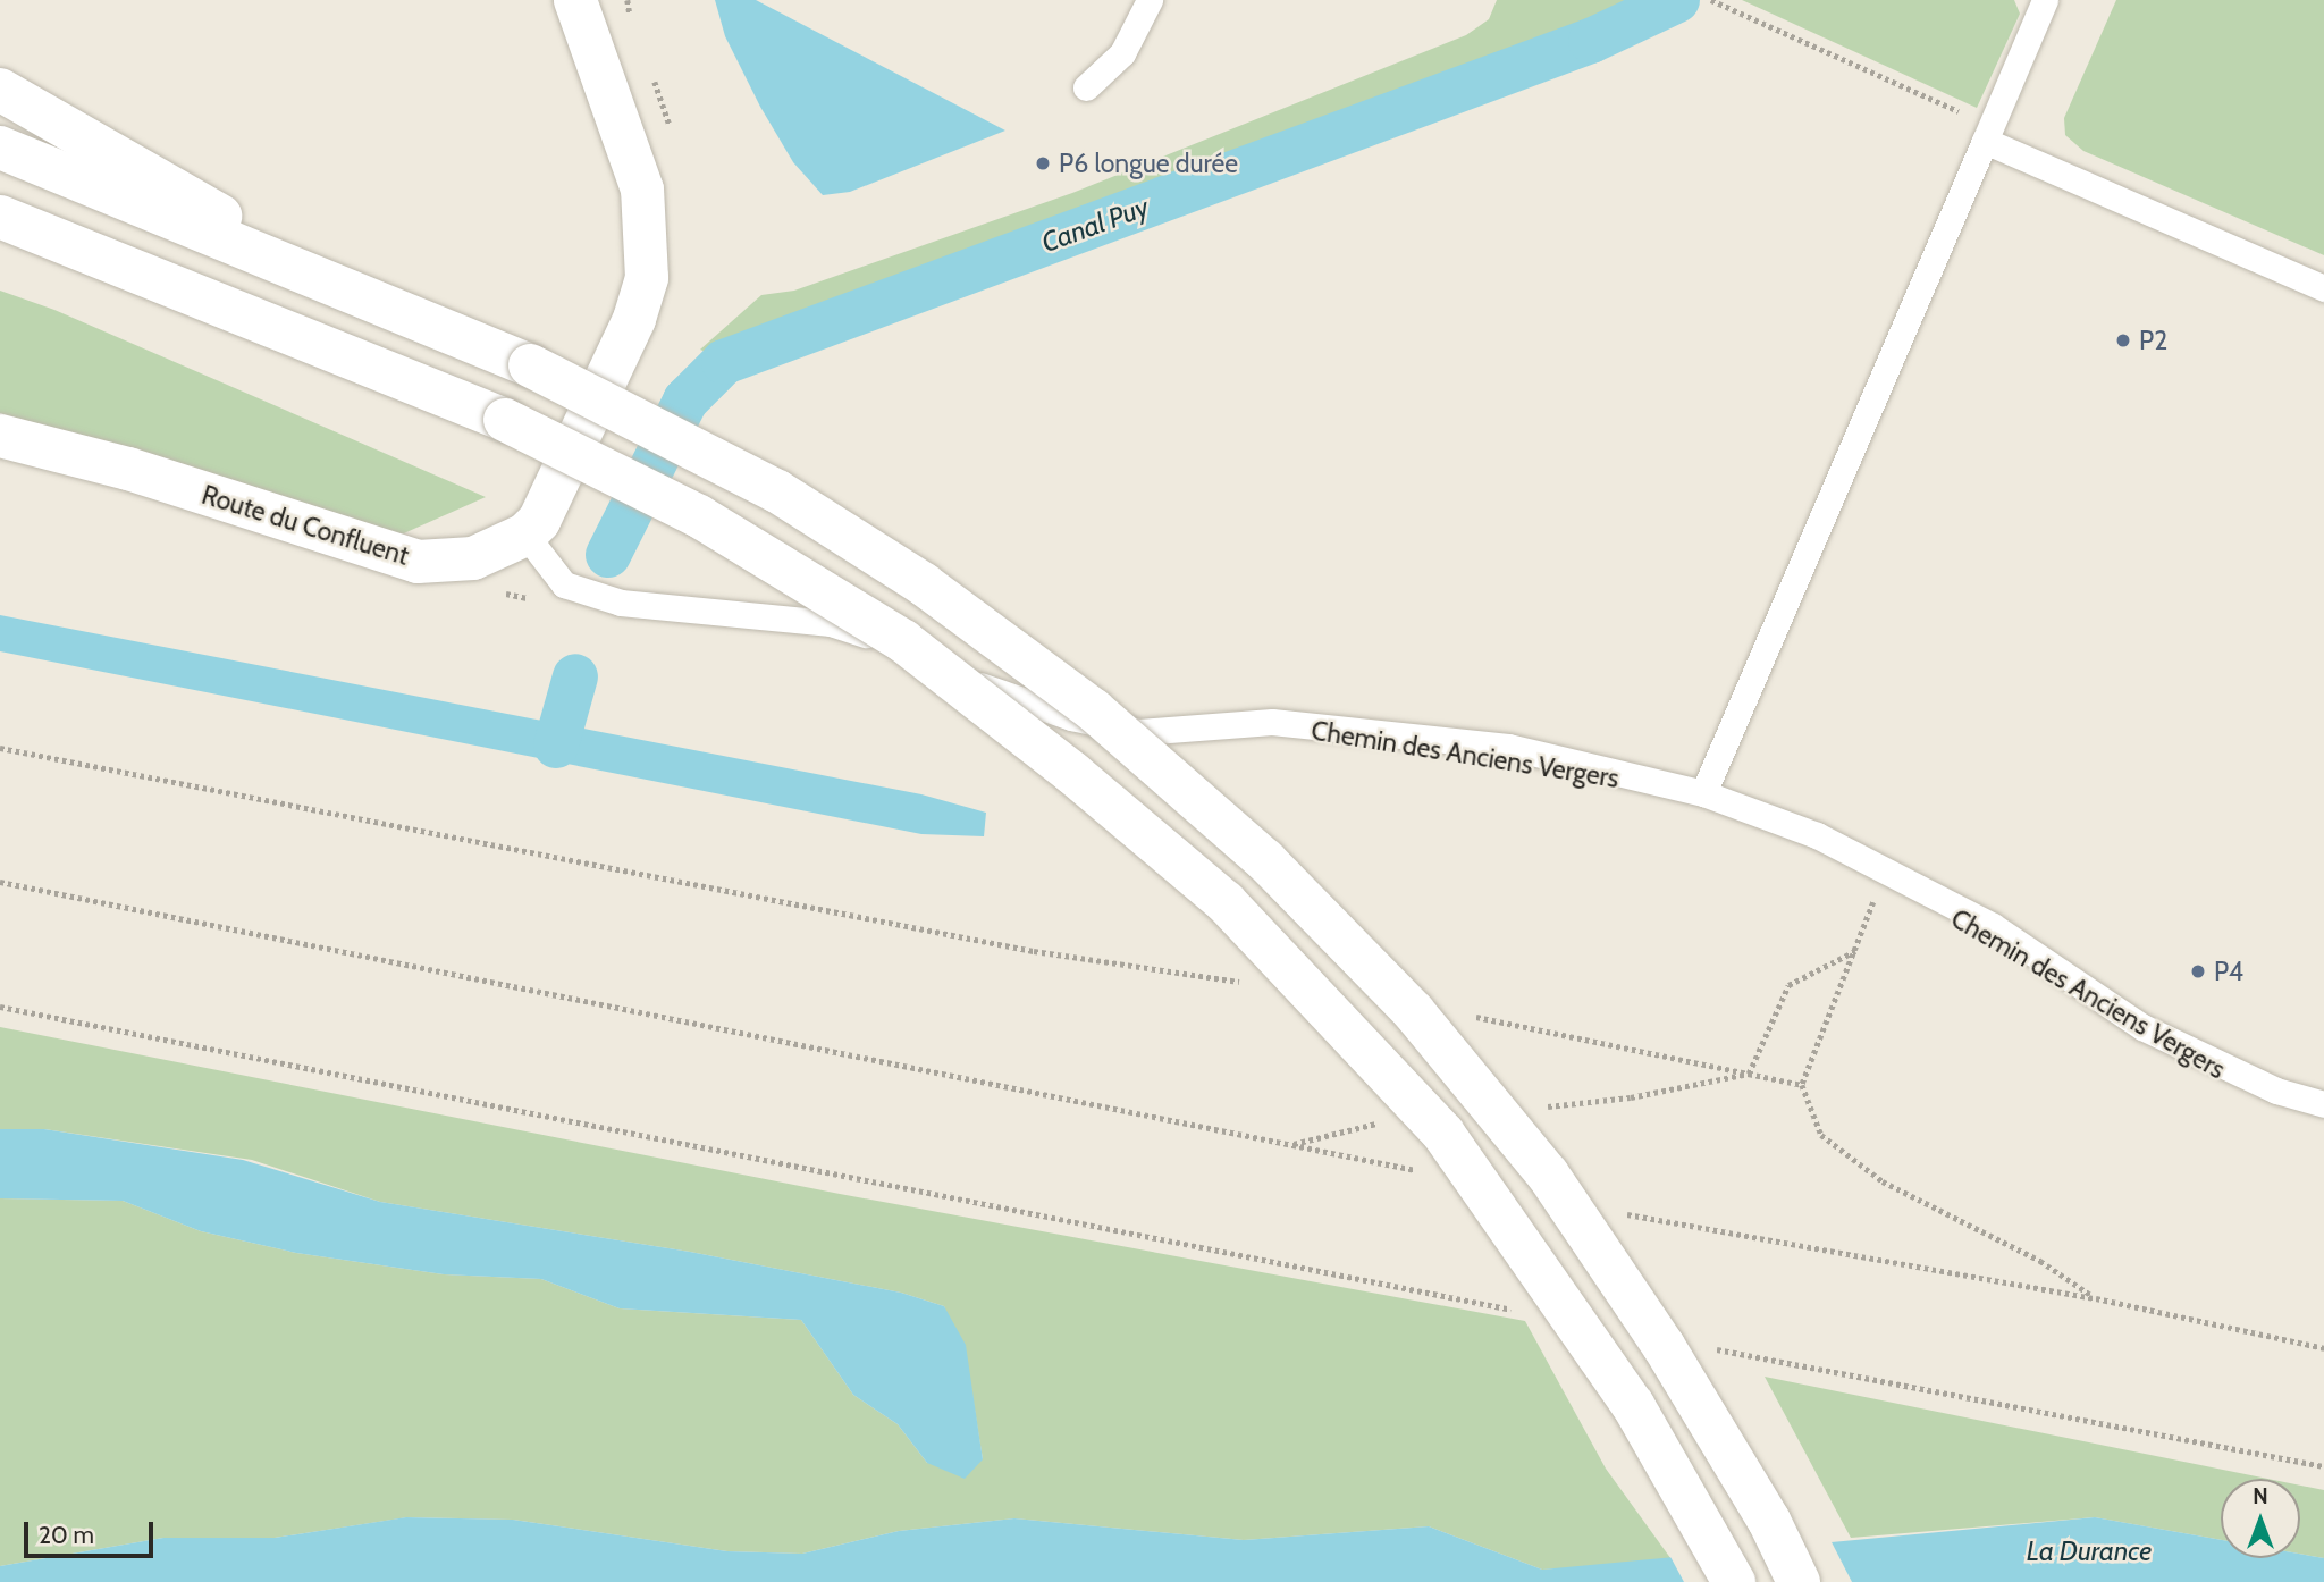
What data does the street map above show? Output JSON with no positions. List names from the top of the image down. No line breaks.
{"streets":{"main road":["Route du Confluent"]},"water":["Canal Puy","La Durance"],"places":["P6 longue durée","P2","P4"],"scale_bar":"20 m","north":"top"}
